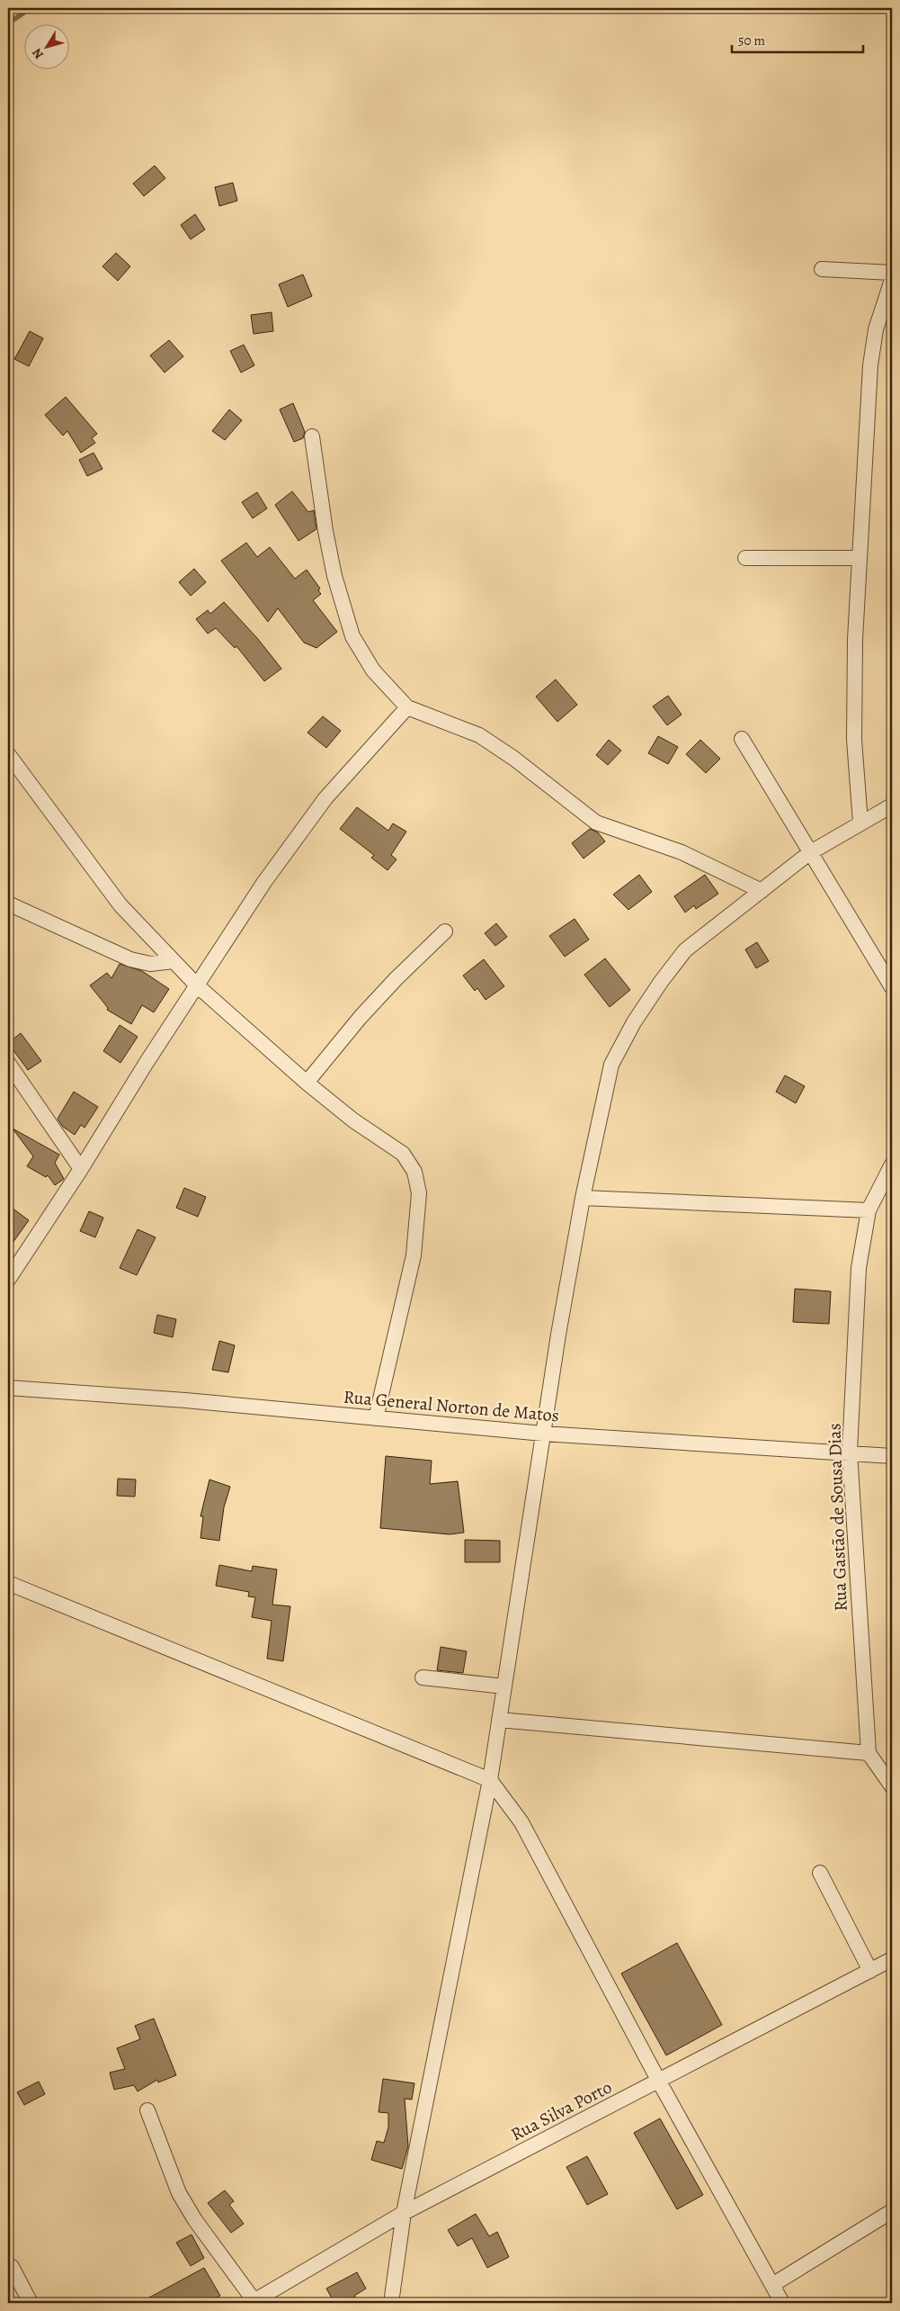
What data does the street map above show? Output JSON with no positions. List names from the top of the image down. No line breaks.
{"streets":{"street":["Rua General Norton de Matos","Rua Gastão de Sousa Dias","Rua Silva Porto"]},"crossings":[["Rua General Norton de Matos","Rua Gastão de Sousa Dias"]],"scale_bar":"50 m","north":"bottom left"}
